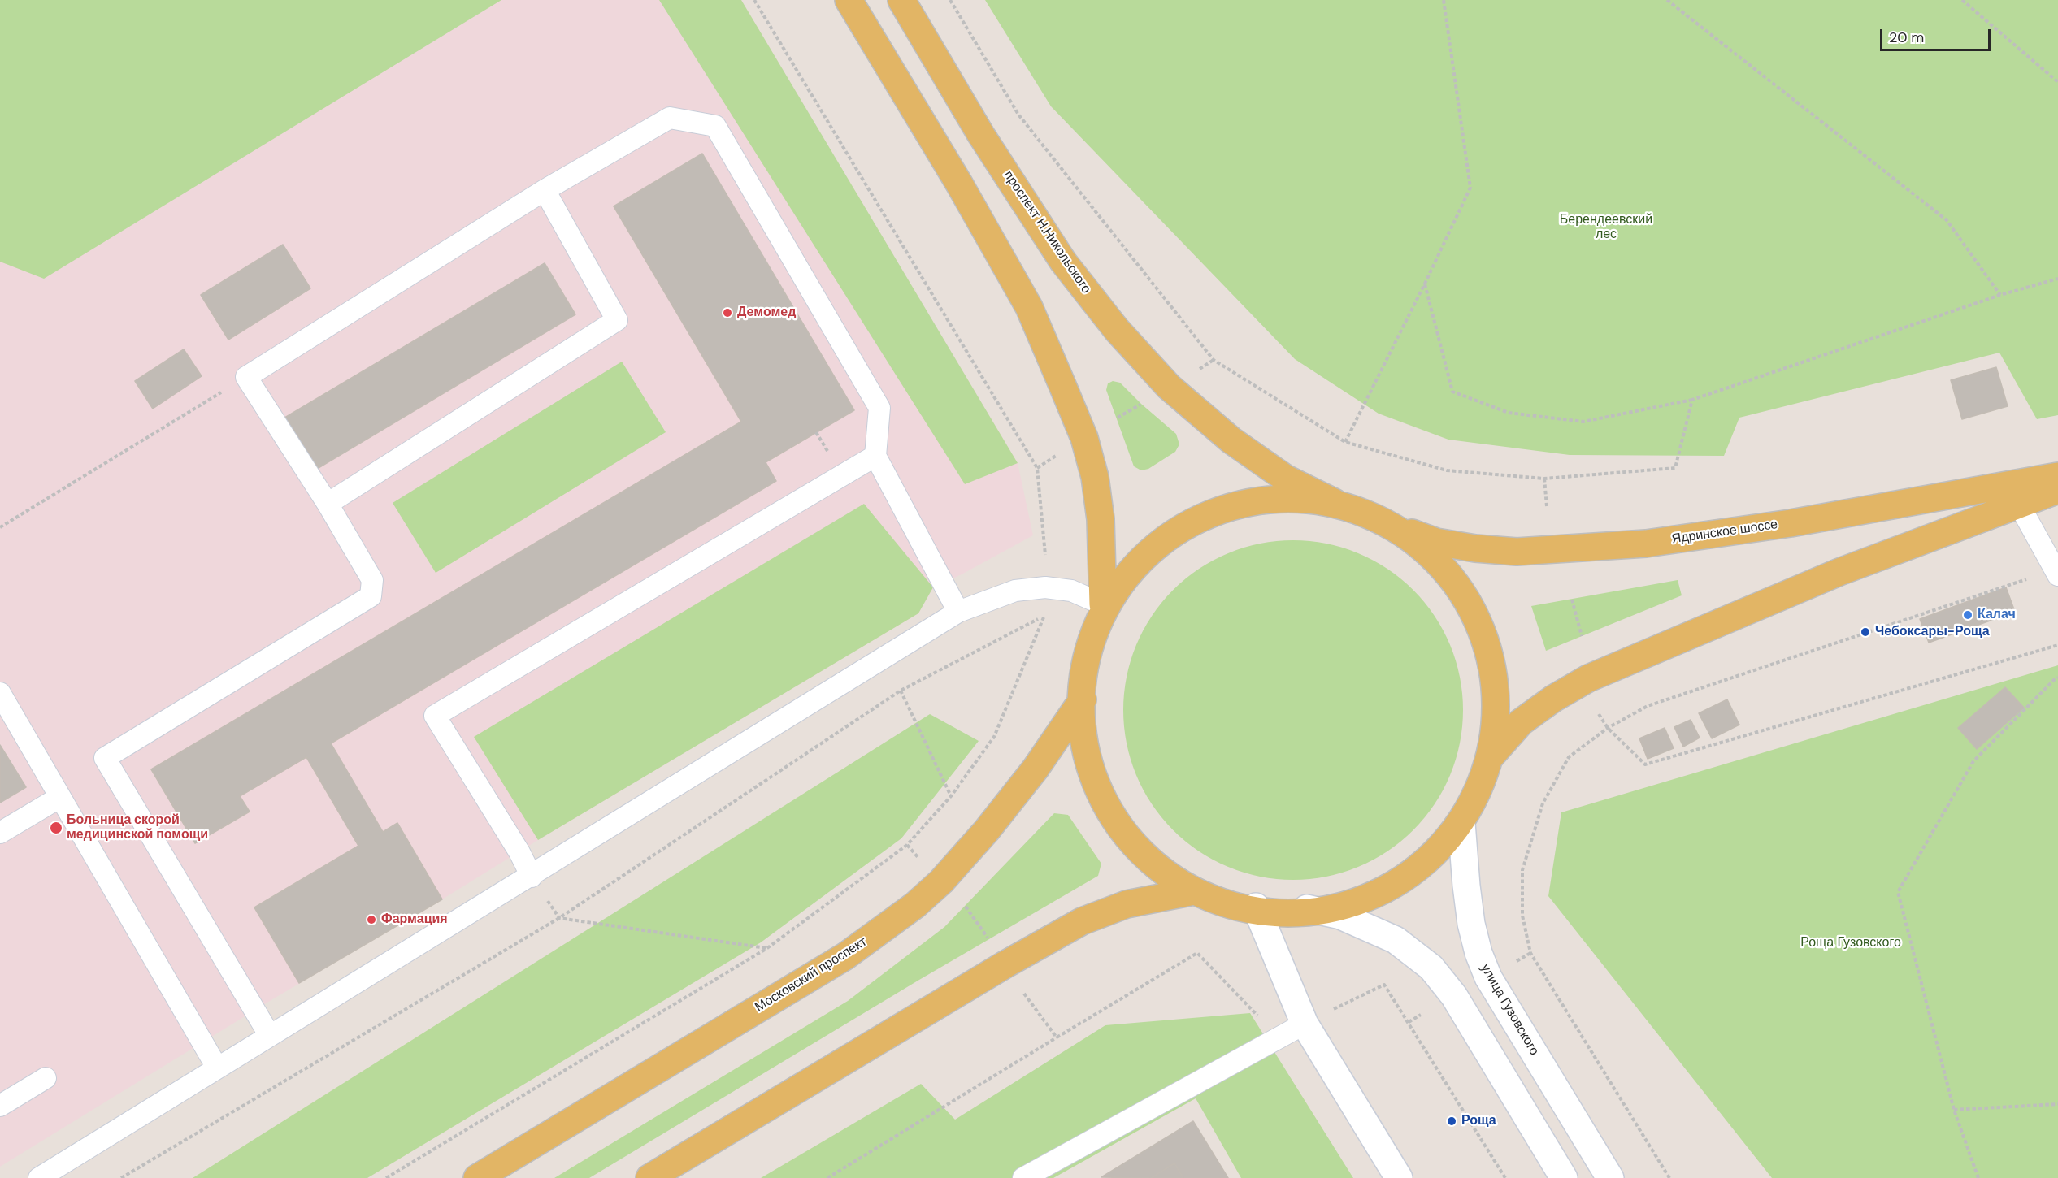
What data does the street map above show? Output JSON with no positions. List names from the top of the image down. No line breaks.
{"streets":{"main road":["проспект Н.Никольского","Ядринское шоссе","Московский проспект","улица Гузовского"]},"parks":["Берендеевский лес","Роща Гузовского"],"places":["Демомед","Калач","Чебоксары-Роща","Больница скорой медицинской помощи","Фармация","Роща"],"scale_bar":"20 m"}
